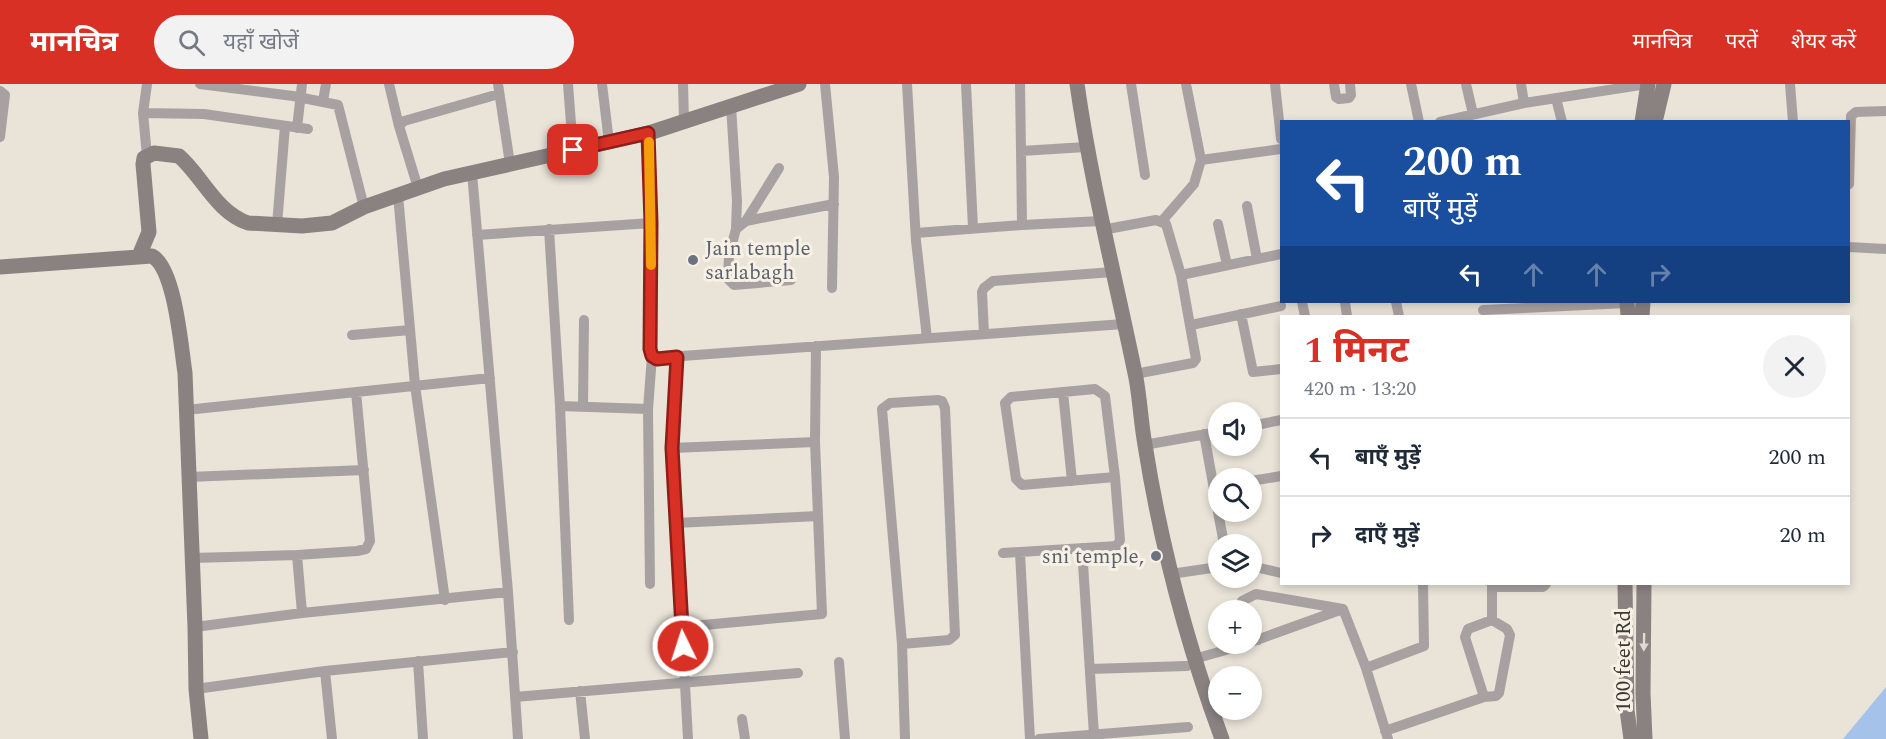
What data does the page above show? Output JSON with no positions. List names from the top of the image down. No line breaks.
{"streets":{"street":["100 feet Rd"]},"places":["Jain temple sarlabagh","sni temple,"],"page":{"header":"मानचित्र","search":"यहाँ खोजें","nav":["मानचित्र","परतें","शेयर करें"],"turn":["200 m","बाएँ मुड़ें"],"heading":["1 मिनट","420 m · 13:20"],"map_buttons":["+","−"],"list":[{"name":"बाएँ मुड़ें","value":"200 m"},{"name":"दाएँ मुड़ें","value":"20 m"}]}}
